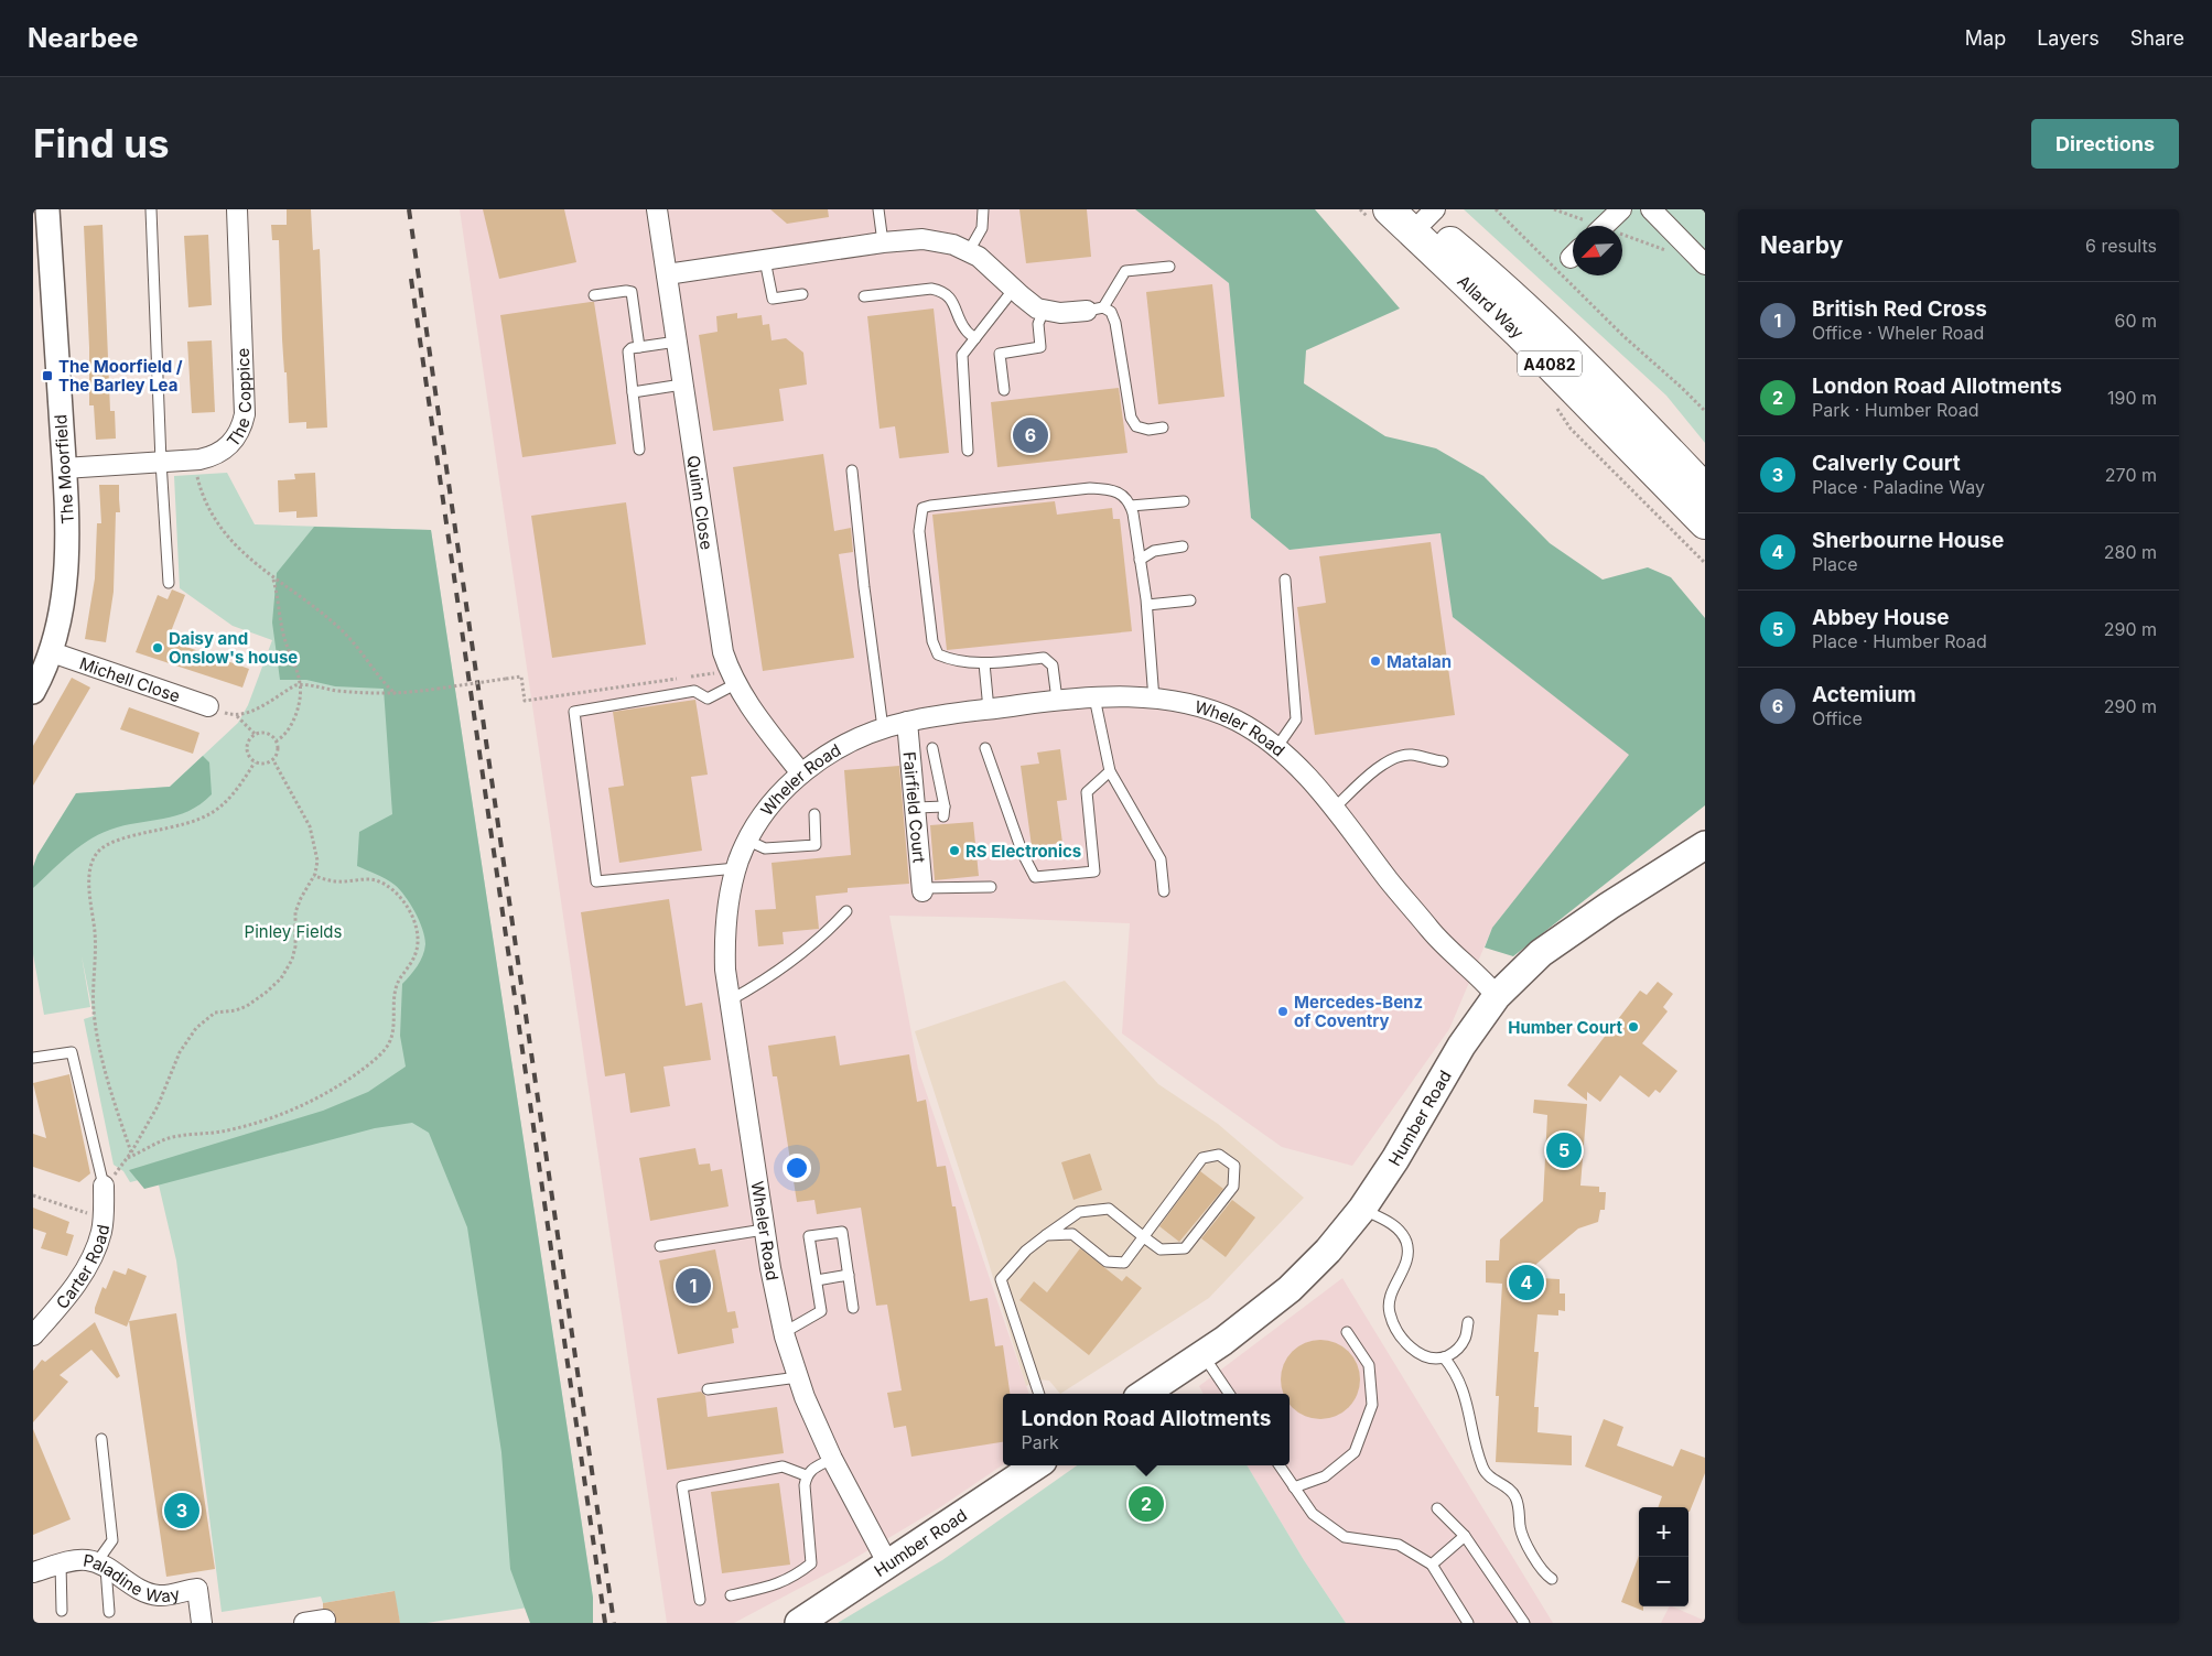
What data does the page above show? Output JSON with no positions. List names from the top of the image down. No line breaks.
{"streets":{"main road":["Allard Way","A4082","Humber Road"],"street":["The Coppice","The Moorfield","Quinn Close","Michell Close","Wheler Road","Fairfield Court","Carter Road","Paladine Way"]},"crossings":[["The Coppice","The Moorfield"],["The Moorfield","Michell Close"],["Quinn Close","Wheler Road"],["Wheler Road","Fairfield Court"],["Wheler Road","Humber Road"]],"parks":["Pinley Fields"],"places":{"transit":["The Moorfield / The Barley Lea"],"other":["Daisy and Onslow's house","Matalan","RS Electronics","Mercedes-Benz of Coventry","Humber Court"]},"north":"bottom left","page":{"header":"Nearbee","nav":["Map","Layers","Share"],"buttons":"Directions","title":"Find us","heading":["Nearby","6 results"],"list":[{"mark":"1","name":"British Red Cross","note":"Office · Wheler Road","value":"60 m"},{"mark":"2","name":"London Road Allotments","note":"Park · Humber Road","value":"190 m"},{"mark":"3","name":"Calverly Court","note":"Place · Paladine Way","value":"270 m"},{"mark":"4","name":"Sherbourne House","note":"Place","value":"280 m"},{"mark":"5","name":"Abbey House","note":"Place · Humber Road","value":"290 m"},{"mark":"6","name":"Actemium","note":"Office","value":"290 m"}],"pins":["6","5","4","1","2","3"],"popup":["London Road Allotments","Park"],"map_buttons":["+","−"]}}
